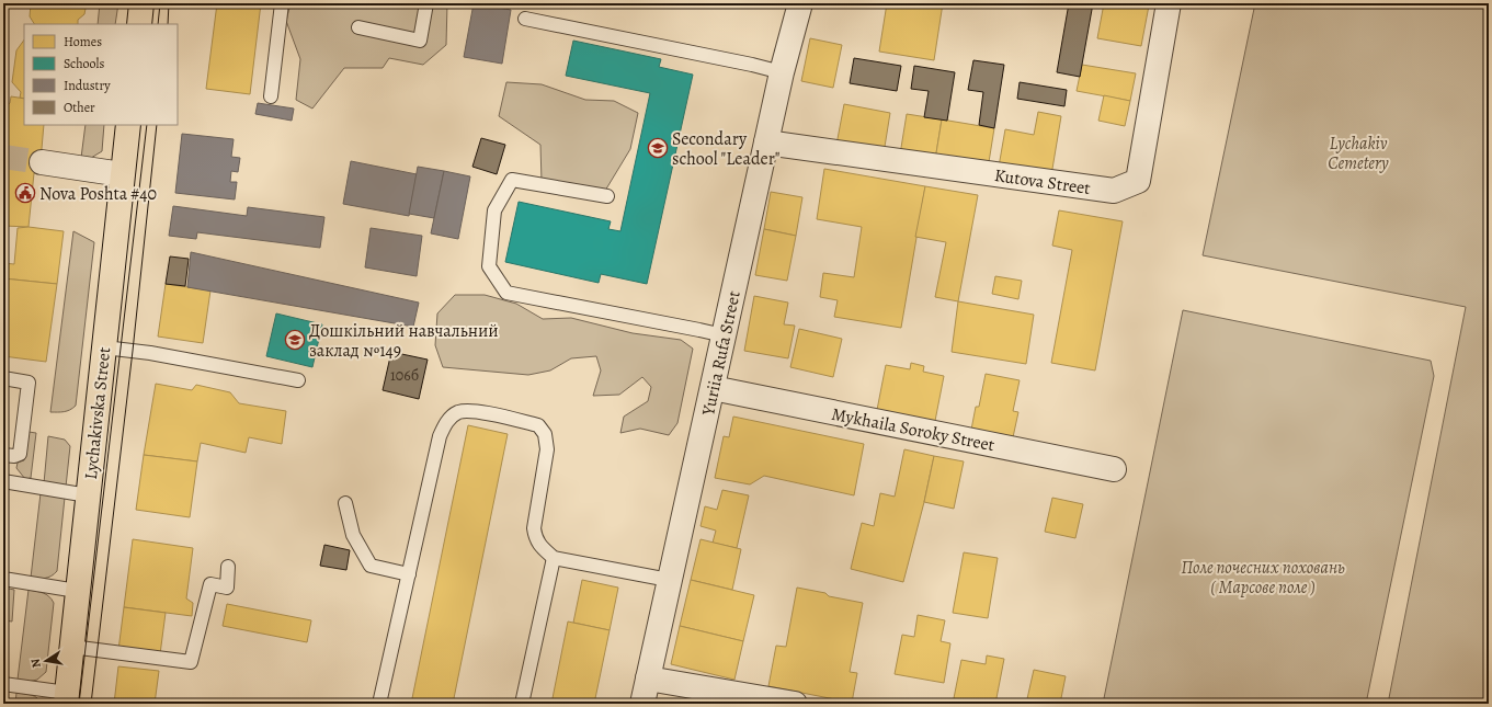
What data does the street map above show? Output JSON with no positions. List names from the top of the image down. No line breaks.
{"streets":{"main road":["Lychakivska Street"],"street":["Kutova Street","Yuriia Rufa Street","Mykhaila Soroky Street"]},"crossings":[["Kutova Street","Yuriia Rufa Street"],["Yuriia Rufa Street","Mykhaila Soroky Street"]],"parks":["Lychakiv Cemetery","Поле почесних поховань ( Марсове поле )"],"places":{"school or university":["Secondary school \"Leader\"","Дошкільний навчальний заклад №149"],"public building":["Nova Poshta #40"]},"house_numbers":["106б"],"legend":["Homes","Schools","Industry","Other"],"north":"left"}
